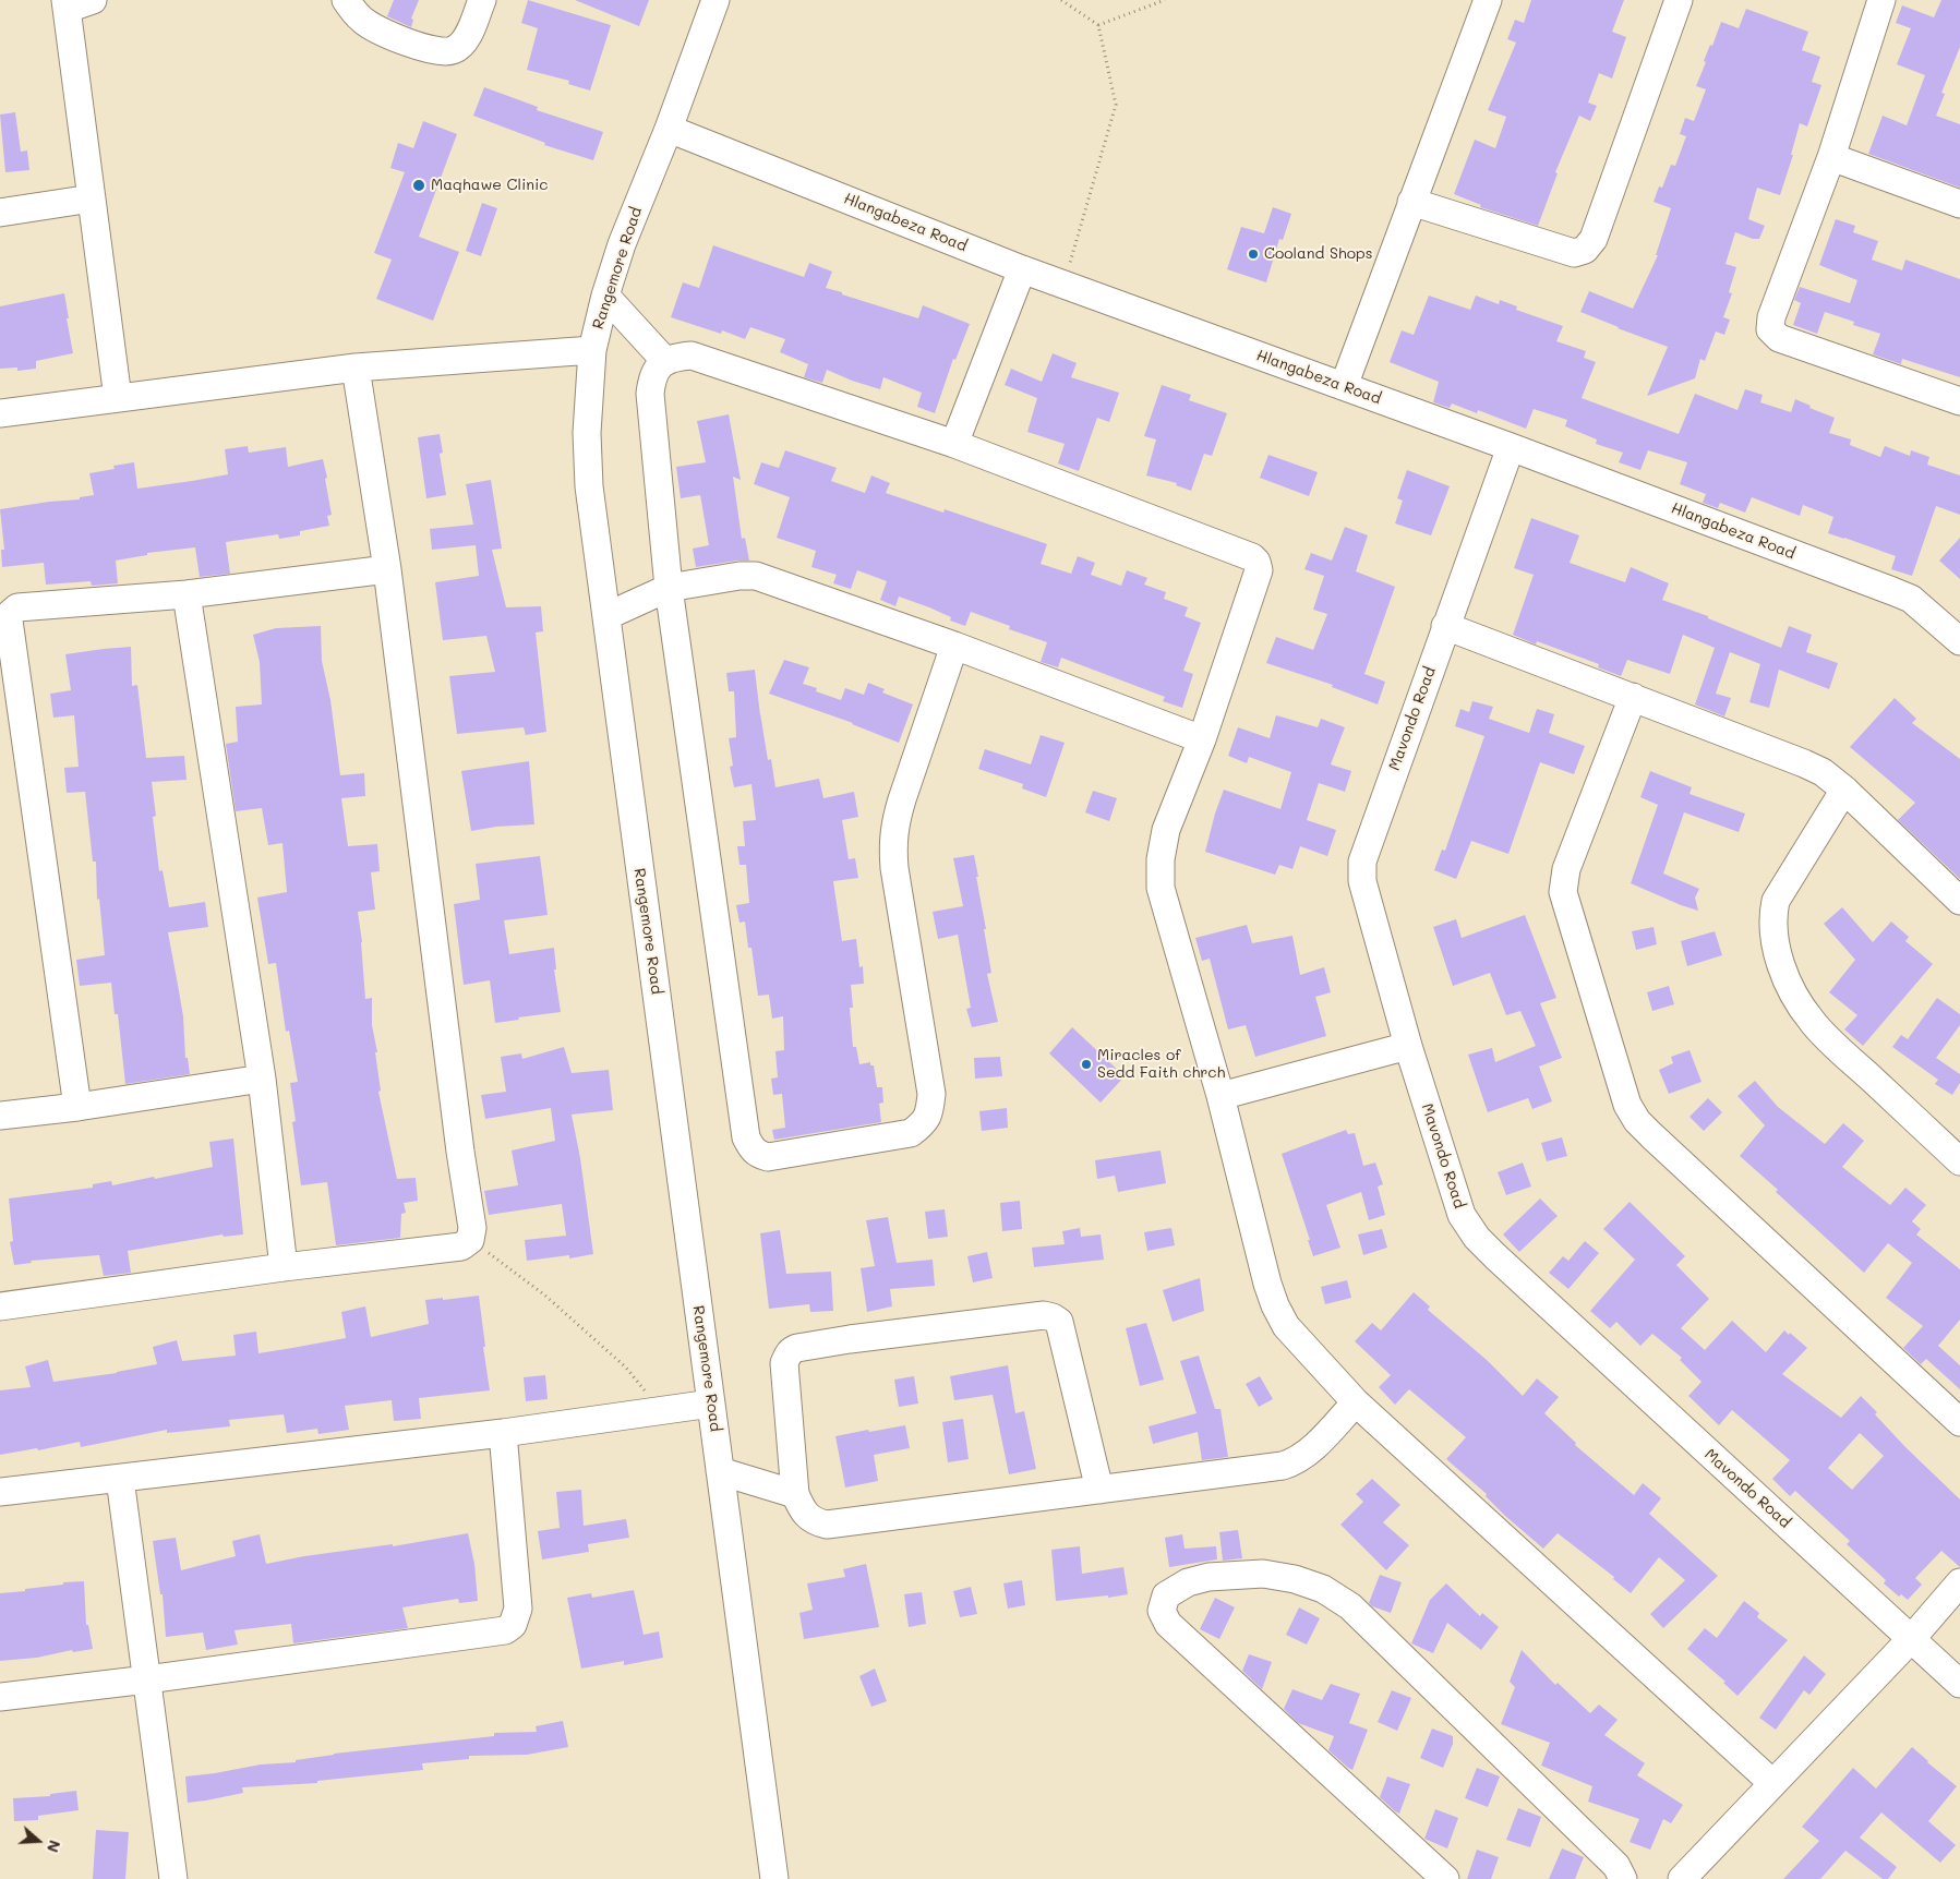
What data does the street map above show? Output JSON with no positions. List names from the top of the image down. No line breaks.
{"streets":{"street":["Hlangabeza Road","Rangemore Road","Mavondo Road"]},"crossings":[["Hlangabeza Road","Rangemore Road"],["Hlangabeza Road","Mavondo Road"]],"places":["Maqhawe Clinic","Cooland Shops","Miracles of Sedd Faith chrch"],"north":"right"}
